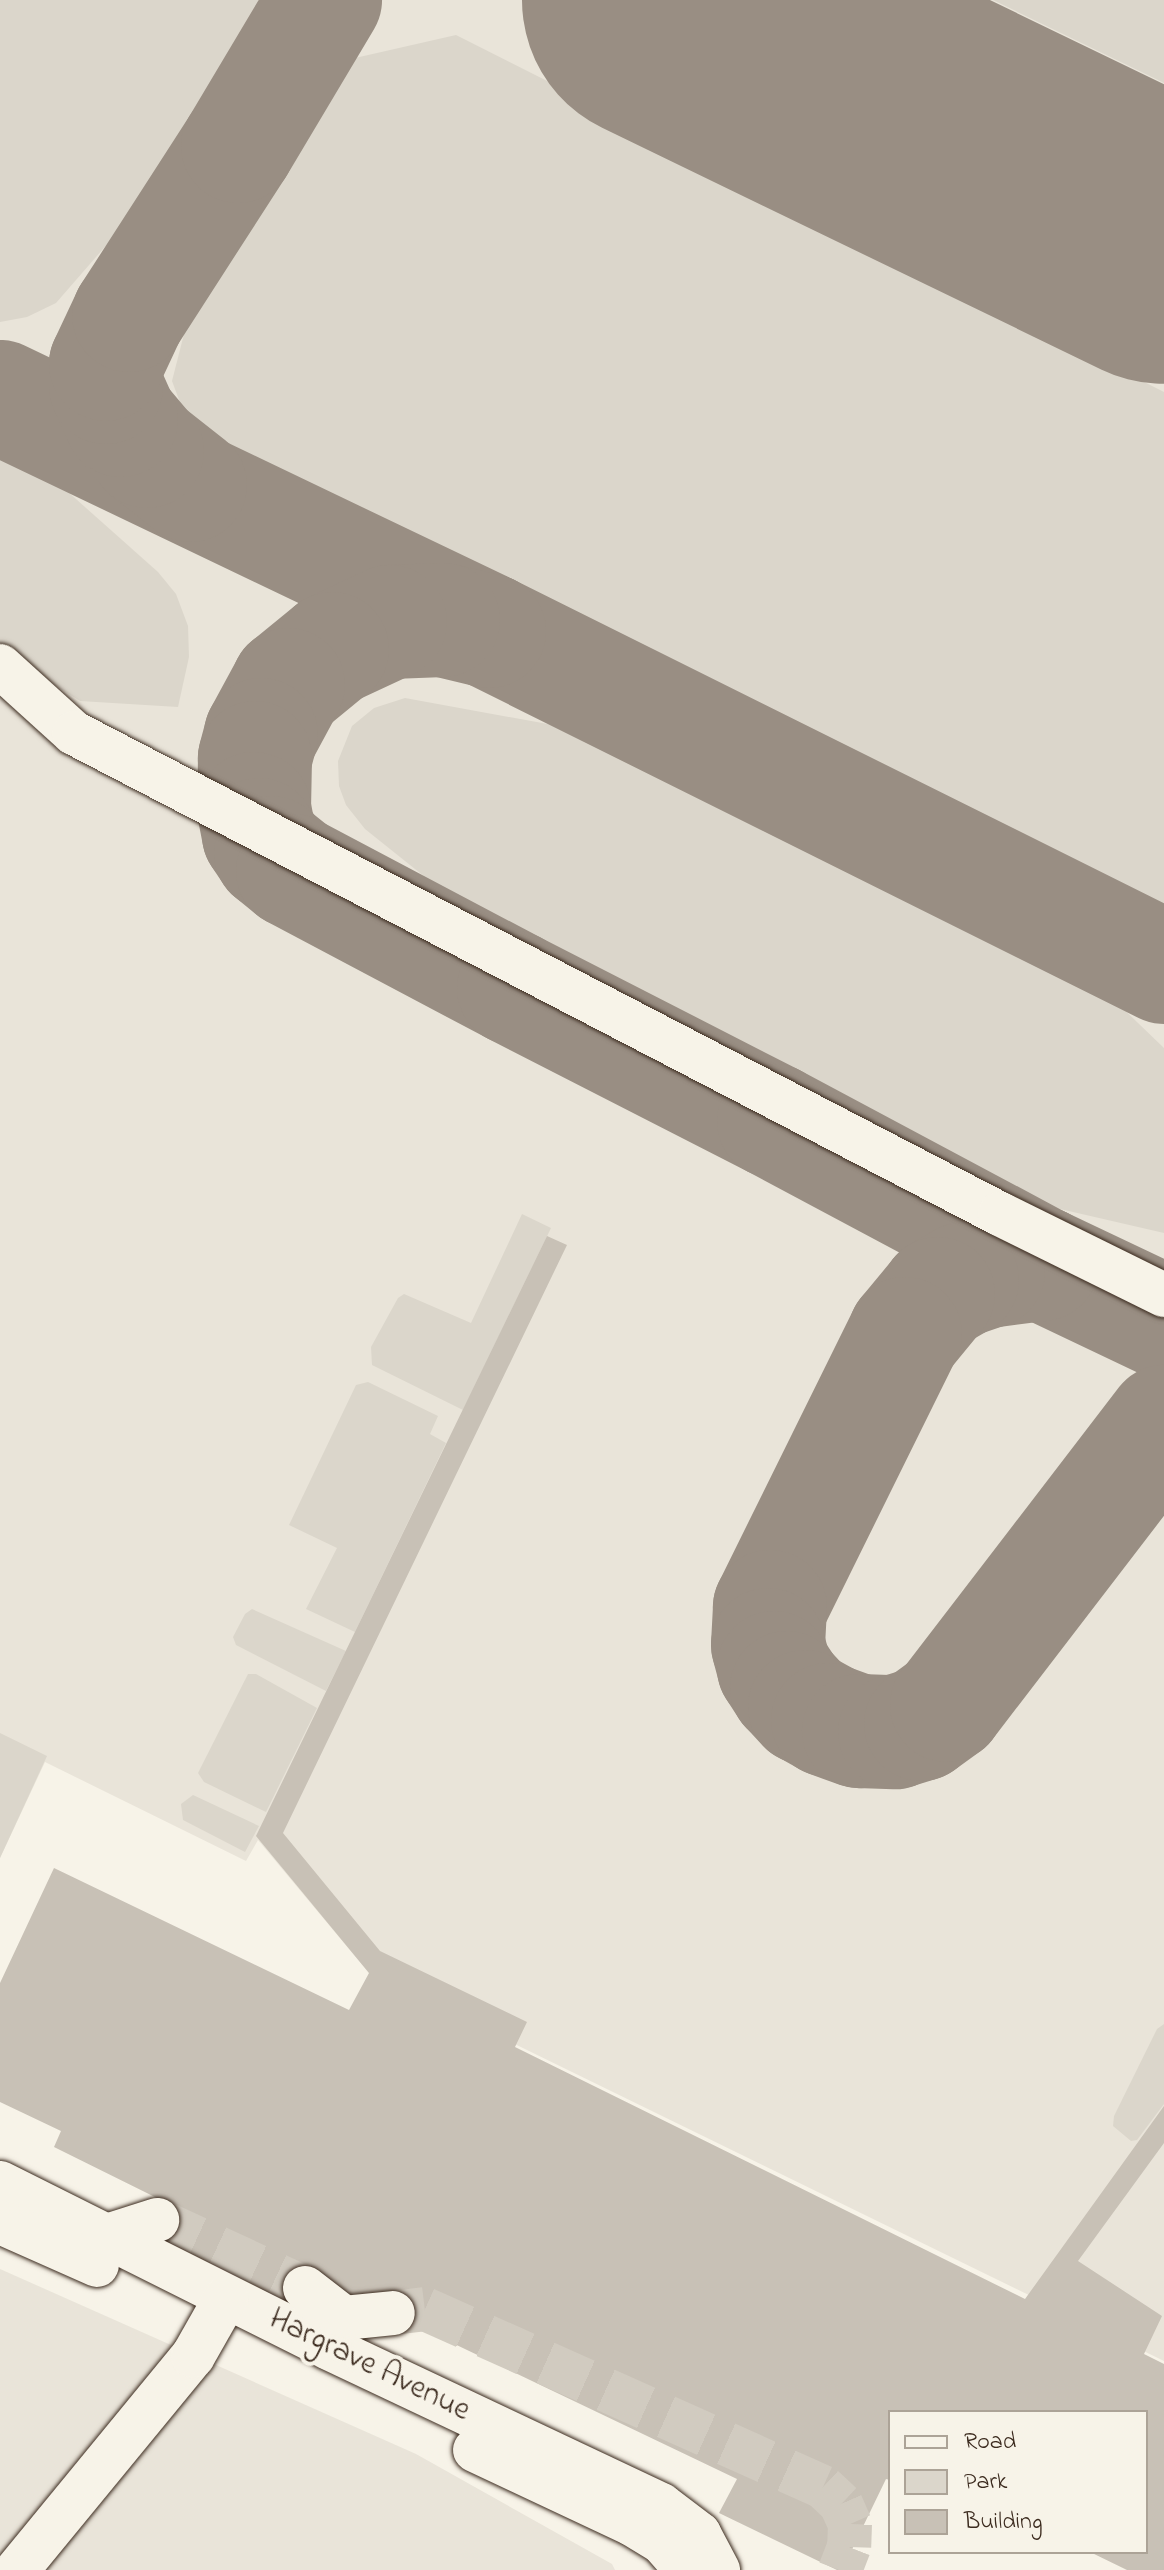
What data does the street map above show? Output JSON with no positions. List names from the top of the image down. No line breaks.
{"streets":{"street":["Hargrave Avenue"]},"legend":["Road","Park","Building"]}
